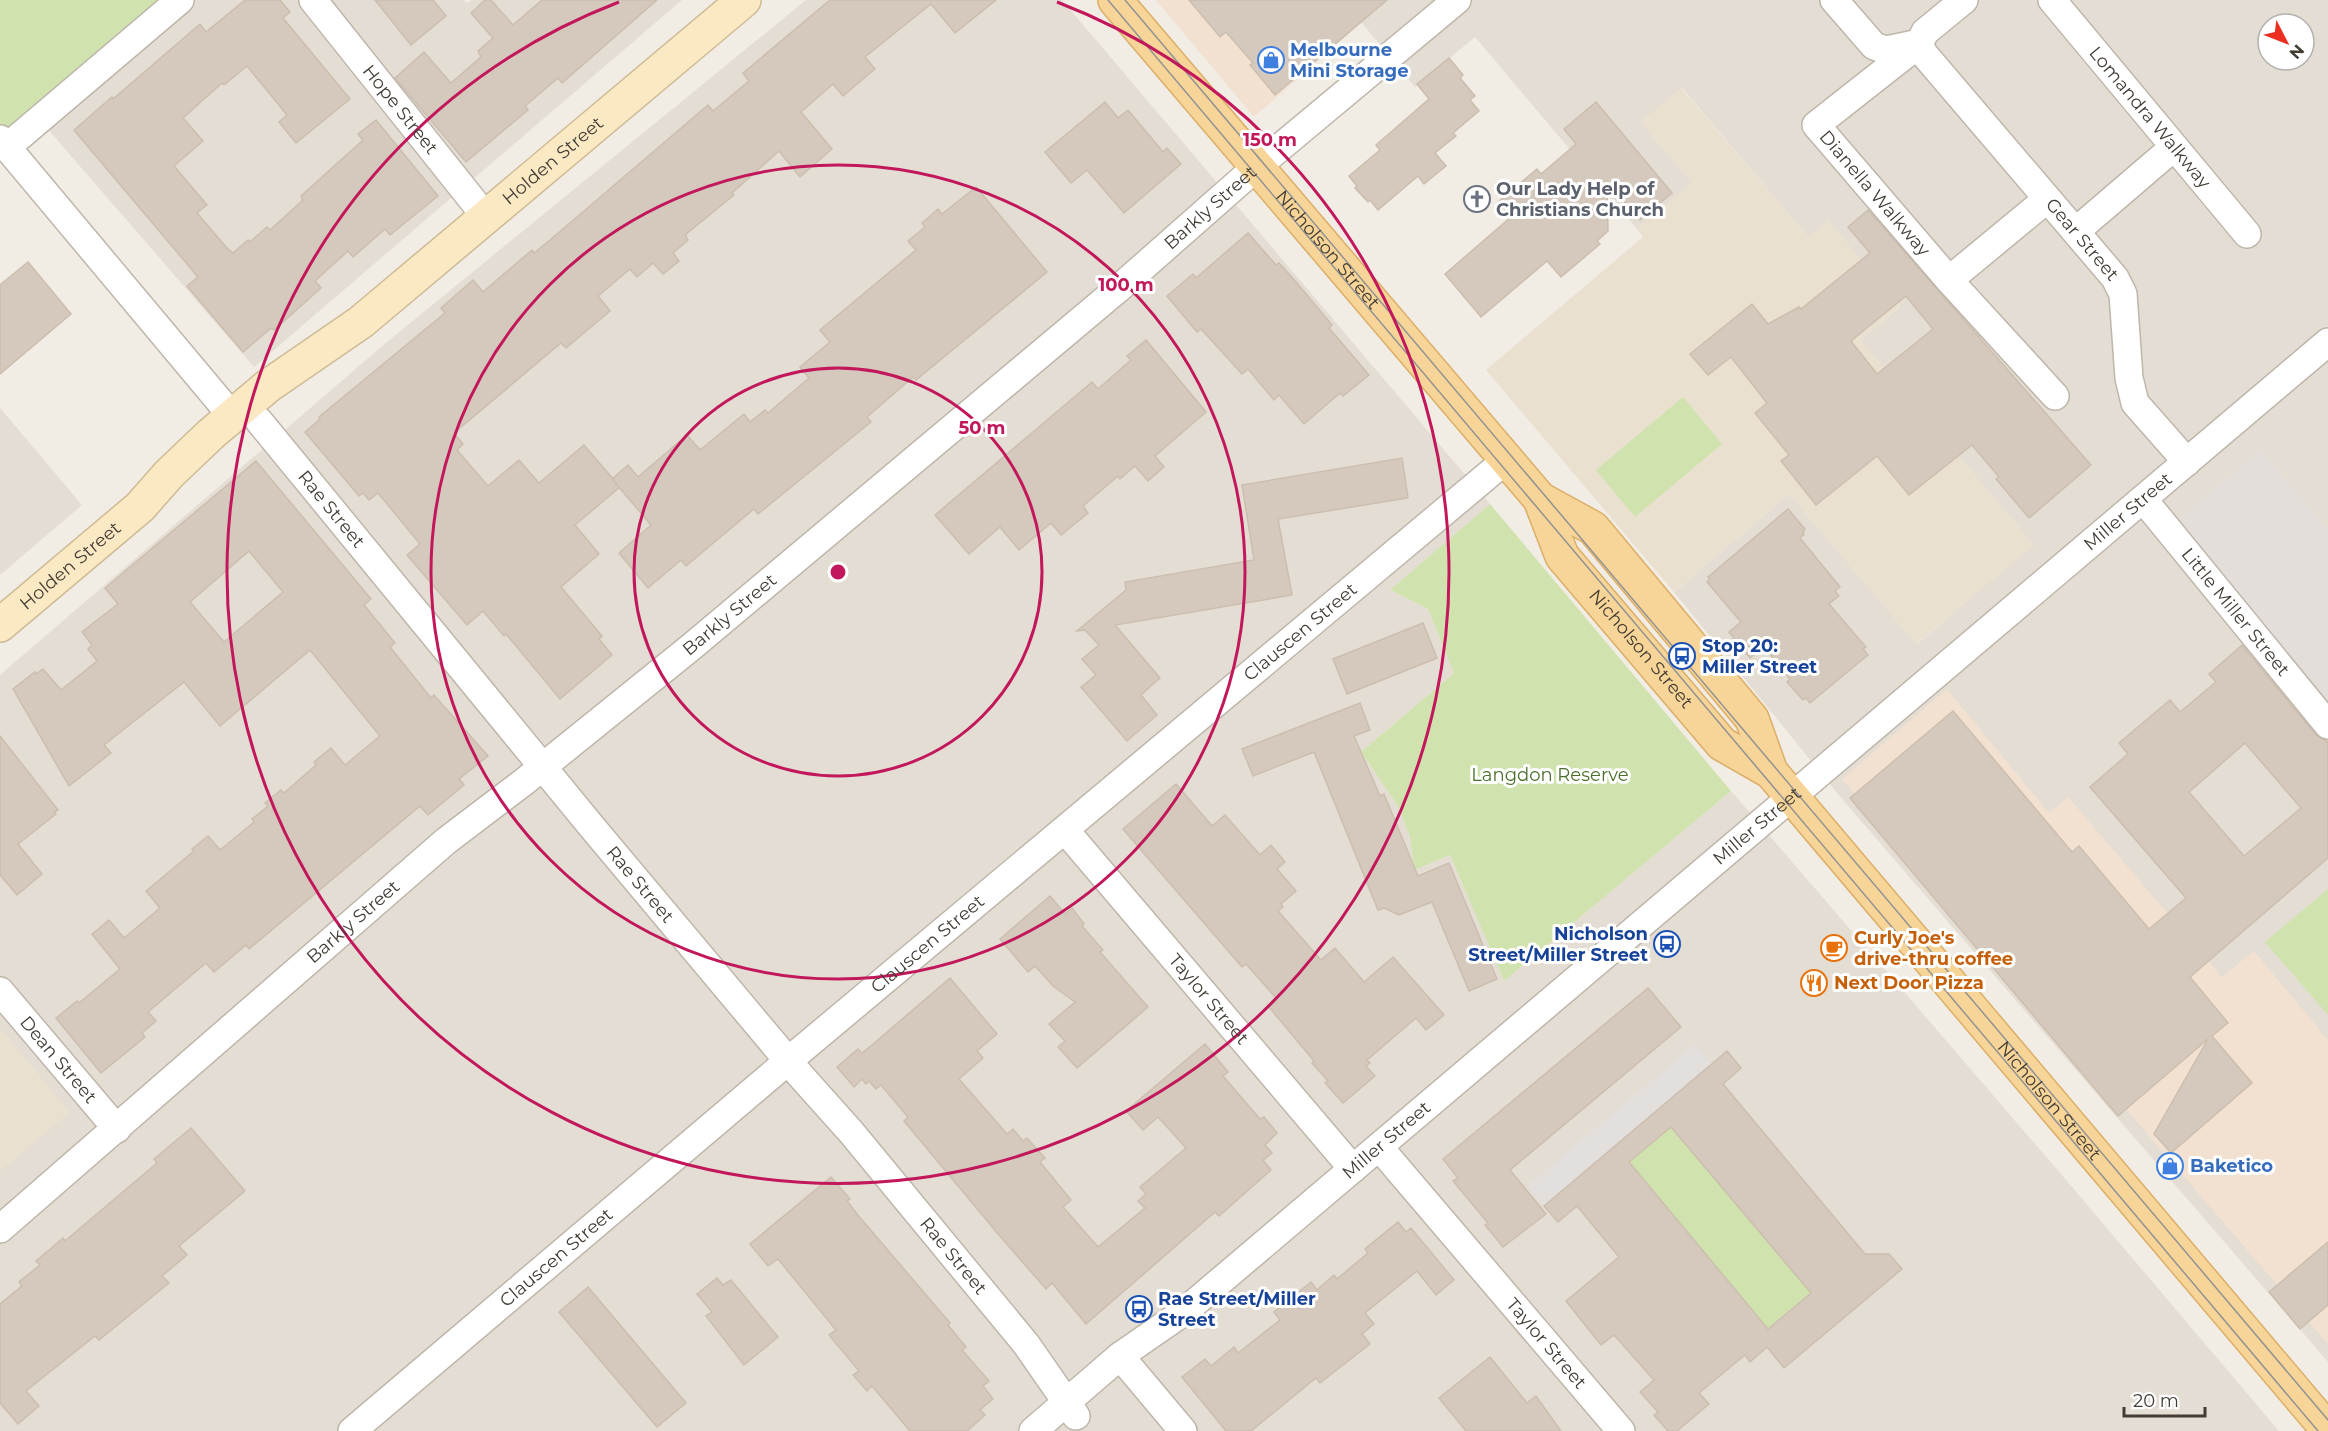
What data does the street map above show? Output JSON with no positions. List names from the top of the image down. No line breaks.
{"streets":{"main road":["Holden Street","Nicholson Street"],"street":["Hope Street","Lomandra Walkway","Dianella Walkway","Barkly Street","Gear Street","Rae Street","Miller Street","Little Miller Street","Clauscen Street","Taylor Street","Dean Street"]},"crossings":[["Hope Street","Holden Street"],["Holden Street","Rae Street"],["Dianella Walkway","Gear Street"],["Barkly Street","Nicholson Street"],["Barkly Street","Rae Street"],["Barkly Street","Dean Street"],["Gear Street","Miller Street"],["Nicholson Street","Miller Street"],["Nicholson Street","Clauscen Street"],["Rae Street","Miller Street"],["Rae Street","Clauscen Street"],["Miller Street","Little Miller Street"],["Miller Street","Taylor Street"],["Clauscen Street","Taylor Street"]],"parks":["Langdon Reserve"],"places":{"shop":["Melbourne Mini Storage","Baketico"],"church":["Our Lady Help of Christians Church"],"bus stop":["Stop 20: Miller Street","Nicholson Street/Miller Street","Rae Street/Miller Street"],"cafe":["Curly Joe's drive-thru coffee"],"restaurant":["Next Door Pizza"]},"scale_bar":"20 m","north":"bottom right","rings":["150 m","100 m","50 m"]}
